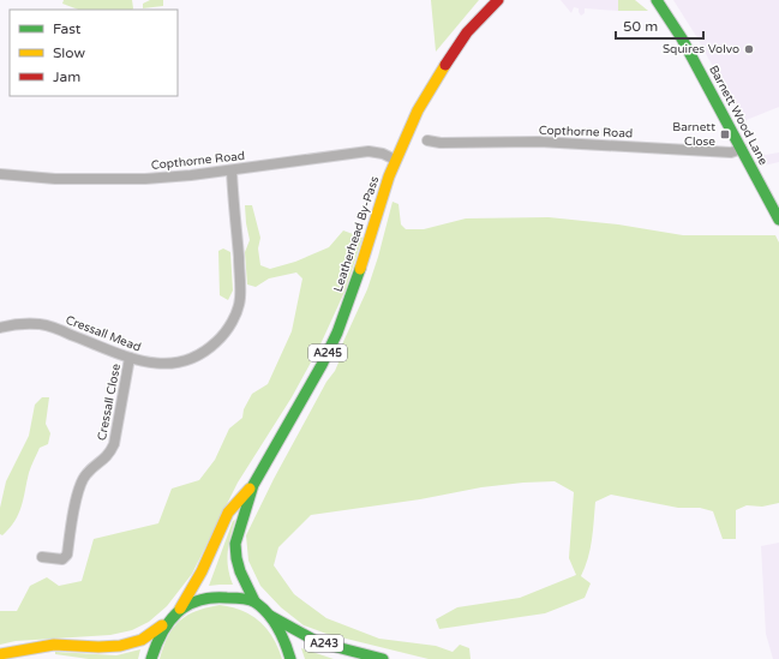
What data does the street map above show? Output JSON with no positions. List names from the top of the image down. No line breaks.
{"streets":{"main road":["Barnett Wood Lane","Leatherhead By-Pass","A245","A243"],"street":["Copthorne Road","Cressall Mead","Cressall Close"]},"crossings":[["Barnett Wood Lane","Copthorne Road"],["Copthorne Road","Leatherhead By-Pass"],["Copthorne Road","Cressall Mead"],["Cressall Mead","Cressall Close"]],"places":{"other":["Squires Volvo"],"transit":["Barnett Close"]},"legend":["Fast","Slow","Jam"],"scale_bar":"50 m"}
